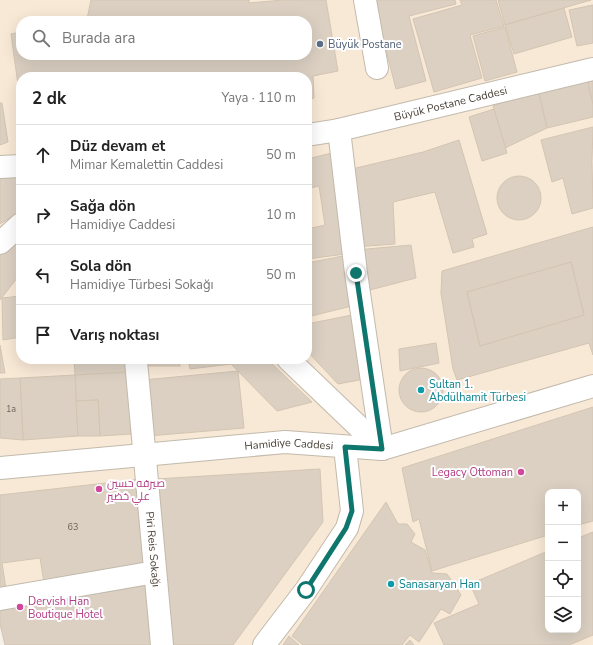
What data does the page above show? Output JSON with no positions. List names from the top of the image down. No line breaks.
{"streets":{"street":["Büyük Postane Caddesi","Hamidiye Caddesi","Piri Reis Sokağı"]},"crossings":[["Hamidiye Caddesi","Piri Reis Sokağı"]],"places":["Büyük Postane","Sultan 1. Abdülhamit Türbesi","Legacy Ottoman","صيرفه حسين علي خضير","Sanasaryan Han","Dervish Han Boutique Hotel"],"house_numbers":["1a","63"],"page":{"search":"Burada ara","heading":["2 dk","Yaya · 110 m"],"list":[["Düz devam et","Mimar Kemalettin Caddesi","50 m"],["Sağa dön","Hamidiye Caddesi","10 m"],["Sola dön","Hamidiye Türbesi Sokağı","50 m"],"Varış noktası"],"map_buttons":["+","−"]}}
